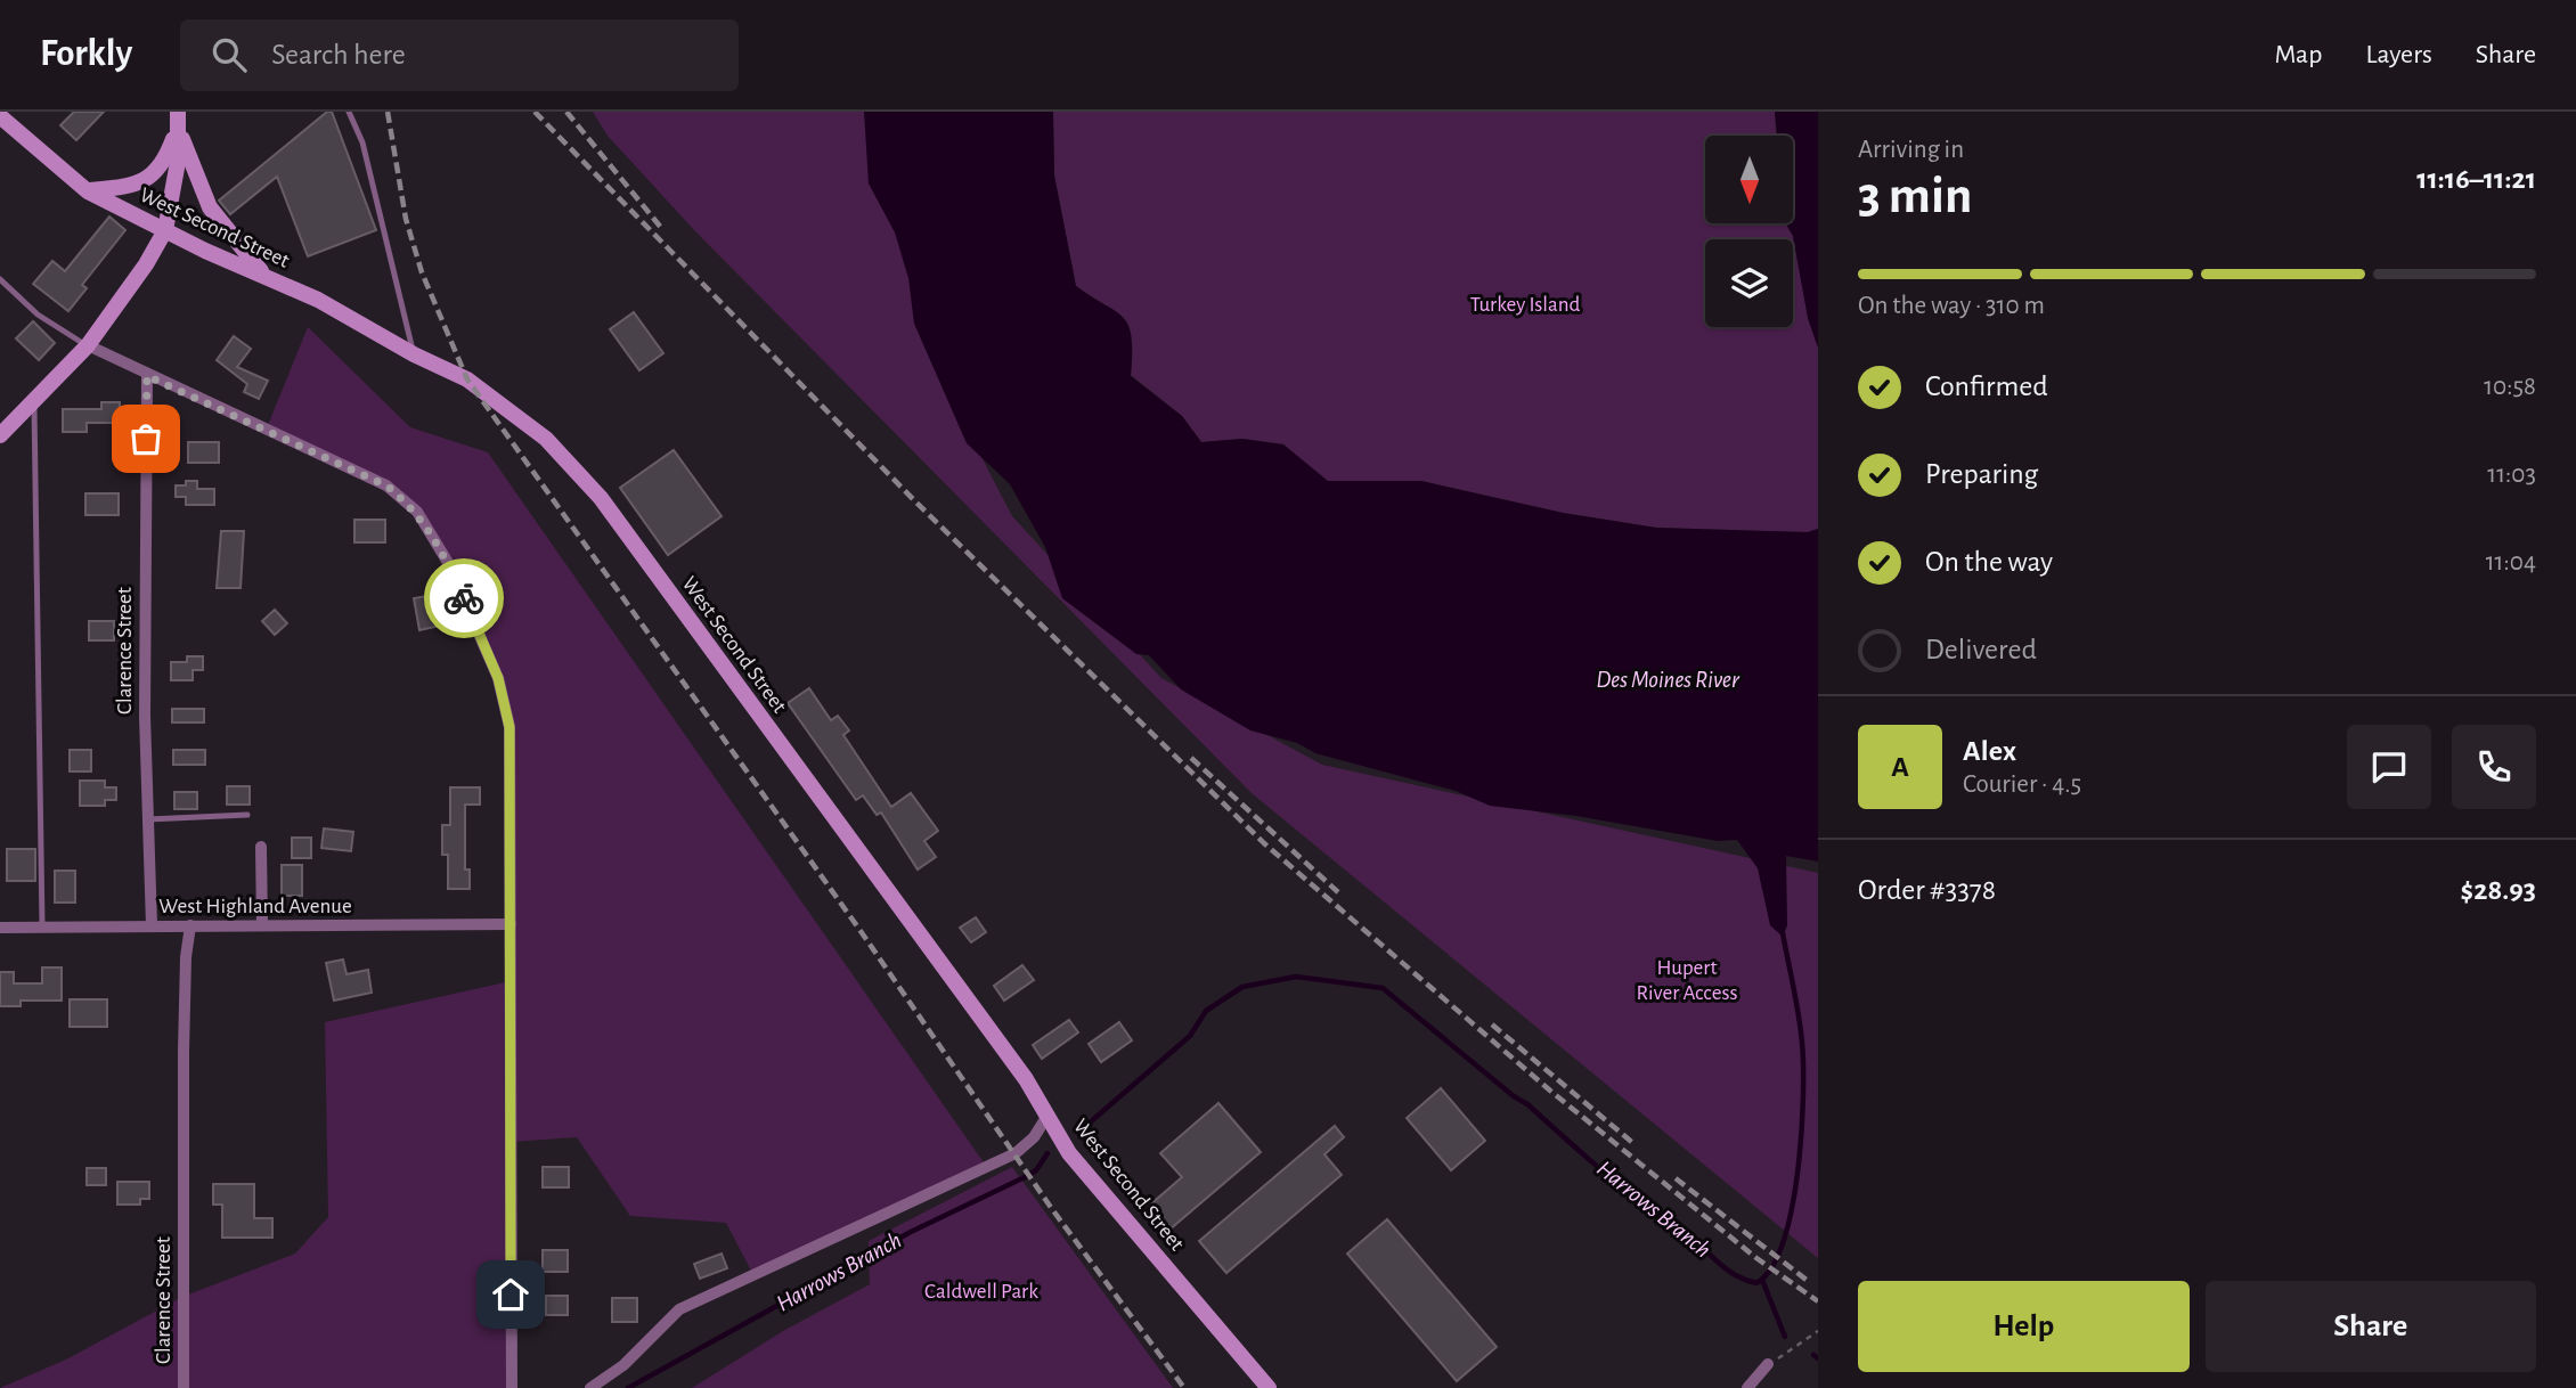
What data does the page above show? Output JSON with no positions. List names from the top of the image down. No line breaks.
{"streets":{"main road":["West Second Street"],"street":["Clarence Street","West Highland Avenue"]},"crossings":[["Clarence Street","West Highland Avenue"]],"water":["Des Moines River","Harrows Branch"],"parks":["Turkey Island","Hupert River Access","Caldwell Park"],"north":"bottom","page":{"header":"Forkly","search":"Search here","nav":["Map","Layers","Share"],"heading":["3 min","Arriving in","11:16–11:21"],"panel":["Alex","Courier · 4.5","Order #3378","$28.93"],"bar":"On the way · 310 m","list":[["Confirmed","10:58"],["Preparing","11:03"],["On the way","11:04"],"Delivered"],"round":"A","buttons":["Help","Share"]}}
